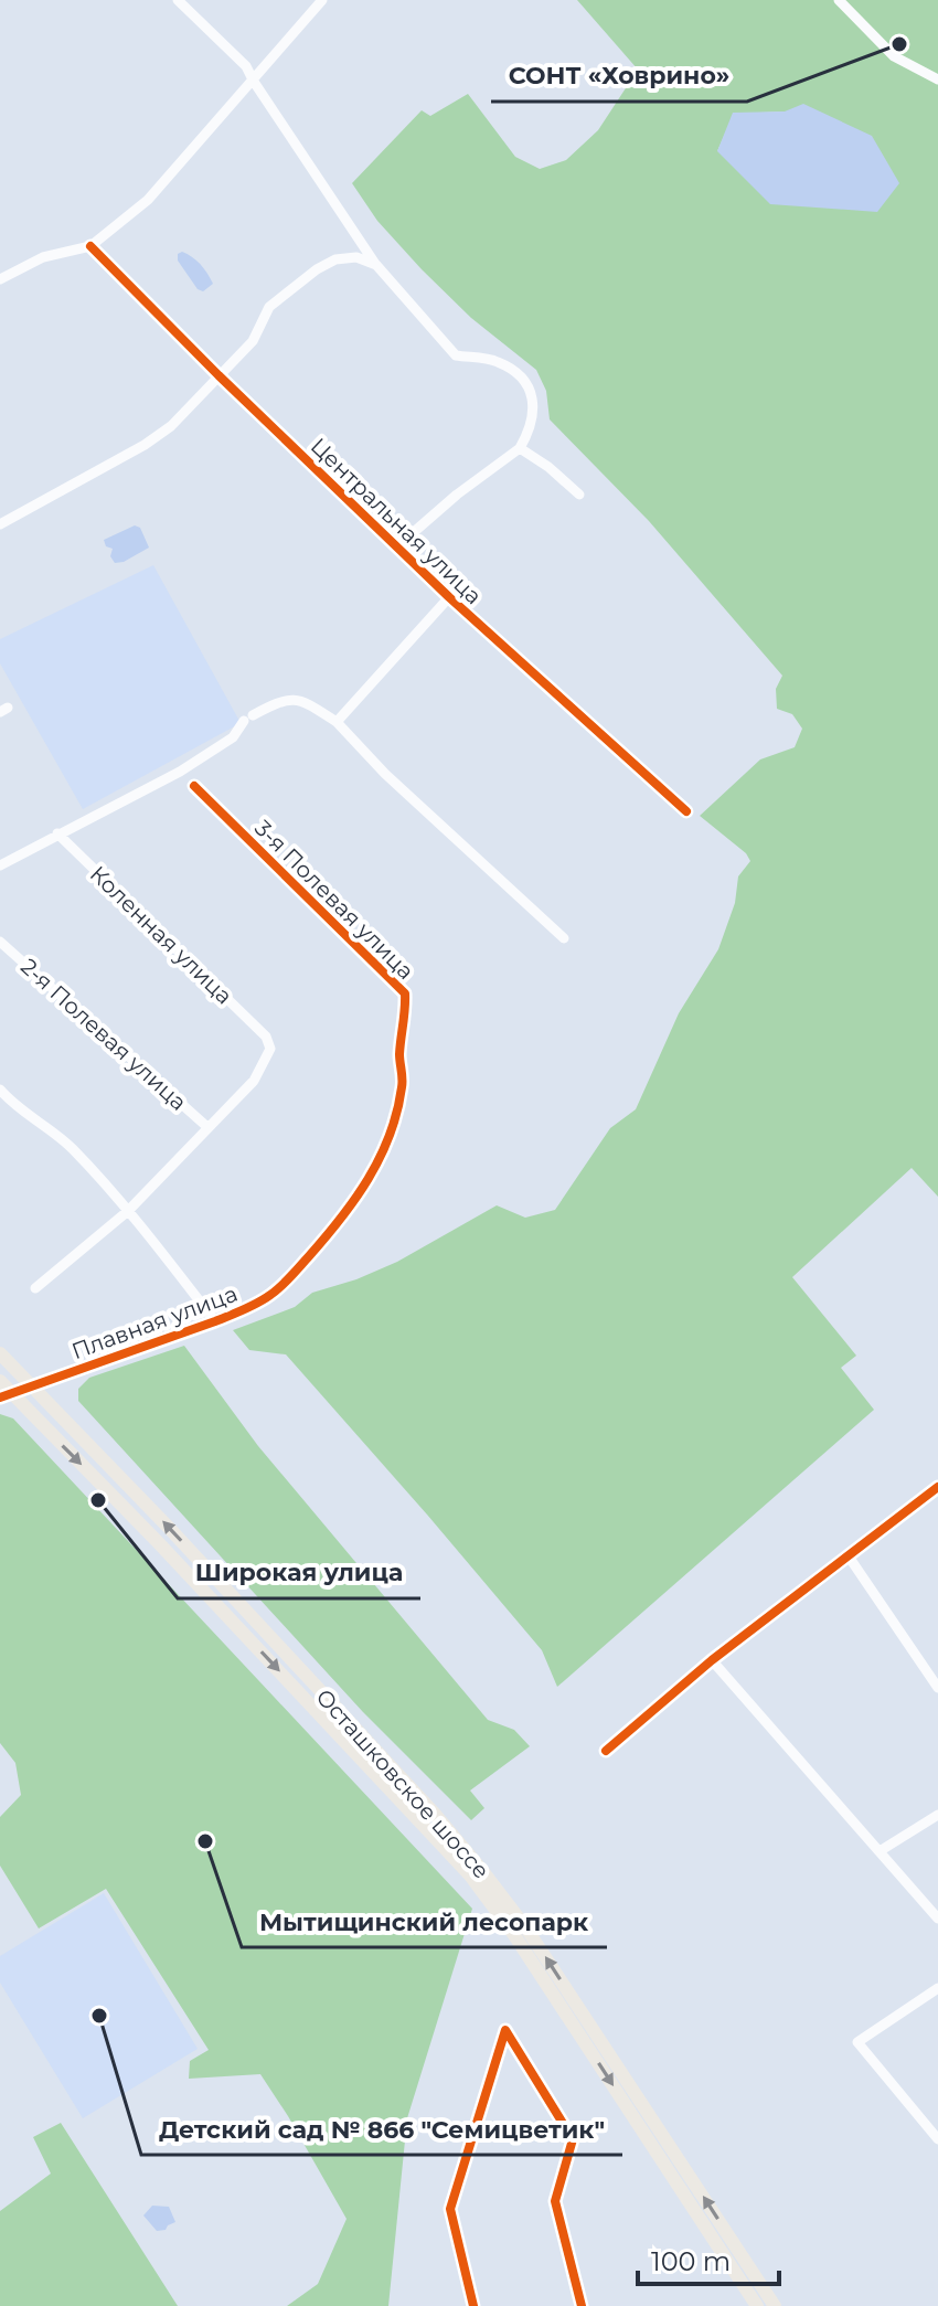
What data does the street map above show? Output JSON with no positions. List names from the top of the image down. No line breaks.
{"streets":{"main road":["Осташковское шоссе"],"street":["Центральная улица","3-я Полевая улица","Коленная улица","2-я Полевая улица","Плавная улица"]},"crossings":[["3-я Полевая улица","Плавная улица"],["Коленная улица","2-я Полевая улица"],["Плавная улица","Осташковское шоссе"]],"places":["СОНТ «Ховрино»","Широкая улица","Мытищинский лесопарк","Детский сад № 866 \"Семицветик\""],"scale_bar":"100 m"}
